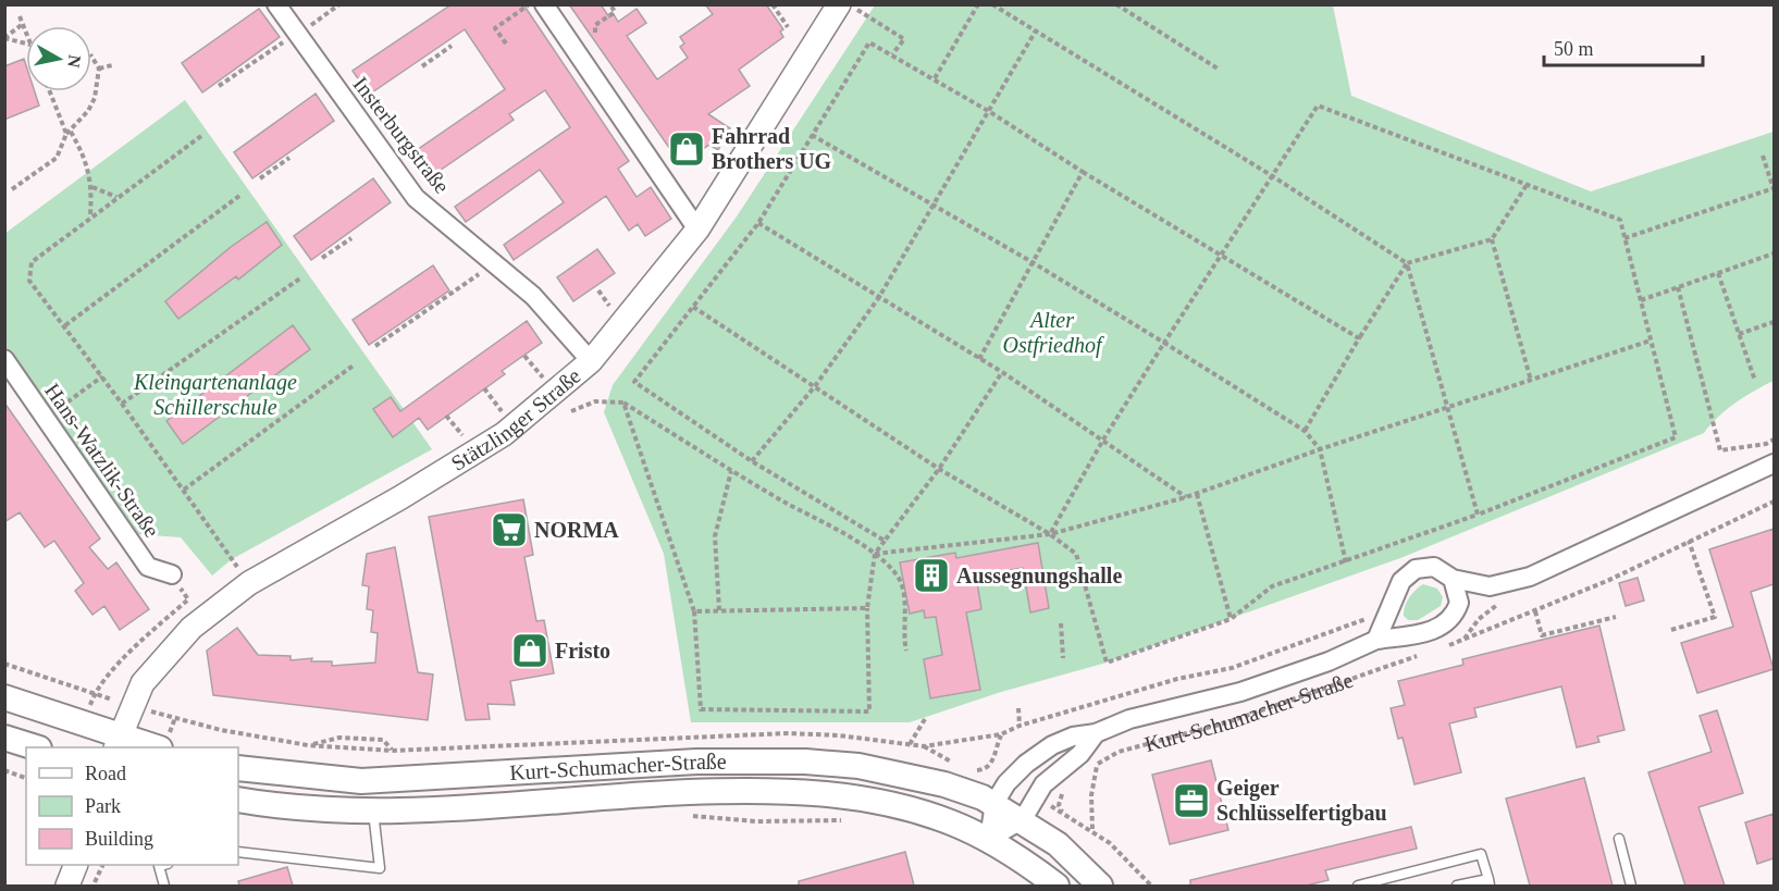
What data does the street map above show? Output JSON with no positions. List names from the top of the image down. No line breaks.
{"streets":{"main road":["Kurt-Schumacher-Straße"],"street":["Insterburgstraße","Stätzlinger Straße","Hans-Watzlik-Straße"]},"crossings":[["Insterburgstraße","Stätzlinger Straße"]],"parks":["Alter Ostfriedhof","Kleingartenanlage Schillerschule"],"places":{"shop":["Fahrrad Brothers UG","Fristo"],"supermarket":["NORMA"],"building":["Aussegnungshalle"],"office":["Geiger Schlüsselfertigbau"]},"legend":["Road","Park","Building"],"scale_bar":"50 m","north":"right"}
